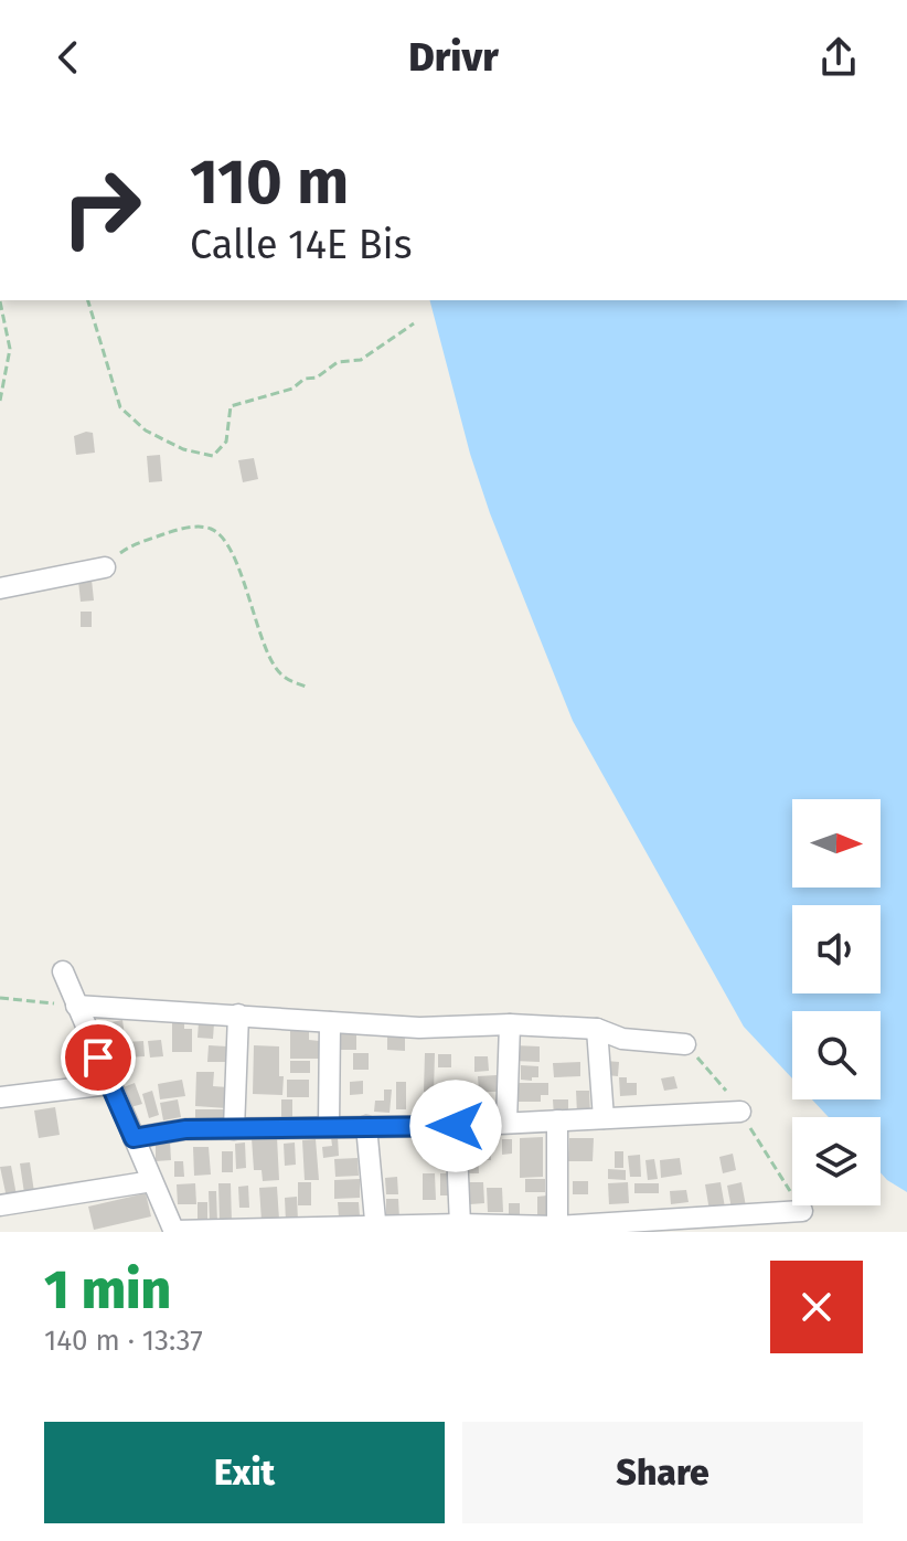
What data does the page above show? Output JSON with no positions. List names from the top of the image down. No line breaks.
{"north":"right","page":{"header":"Drivr","turn":["110 m","Calle 14E Bis"],"heading":["1 min","140 m · 13:37"],"buttons":["Exit","Share"]}}
